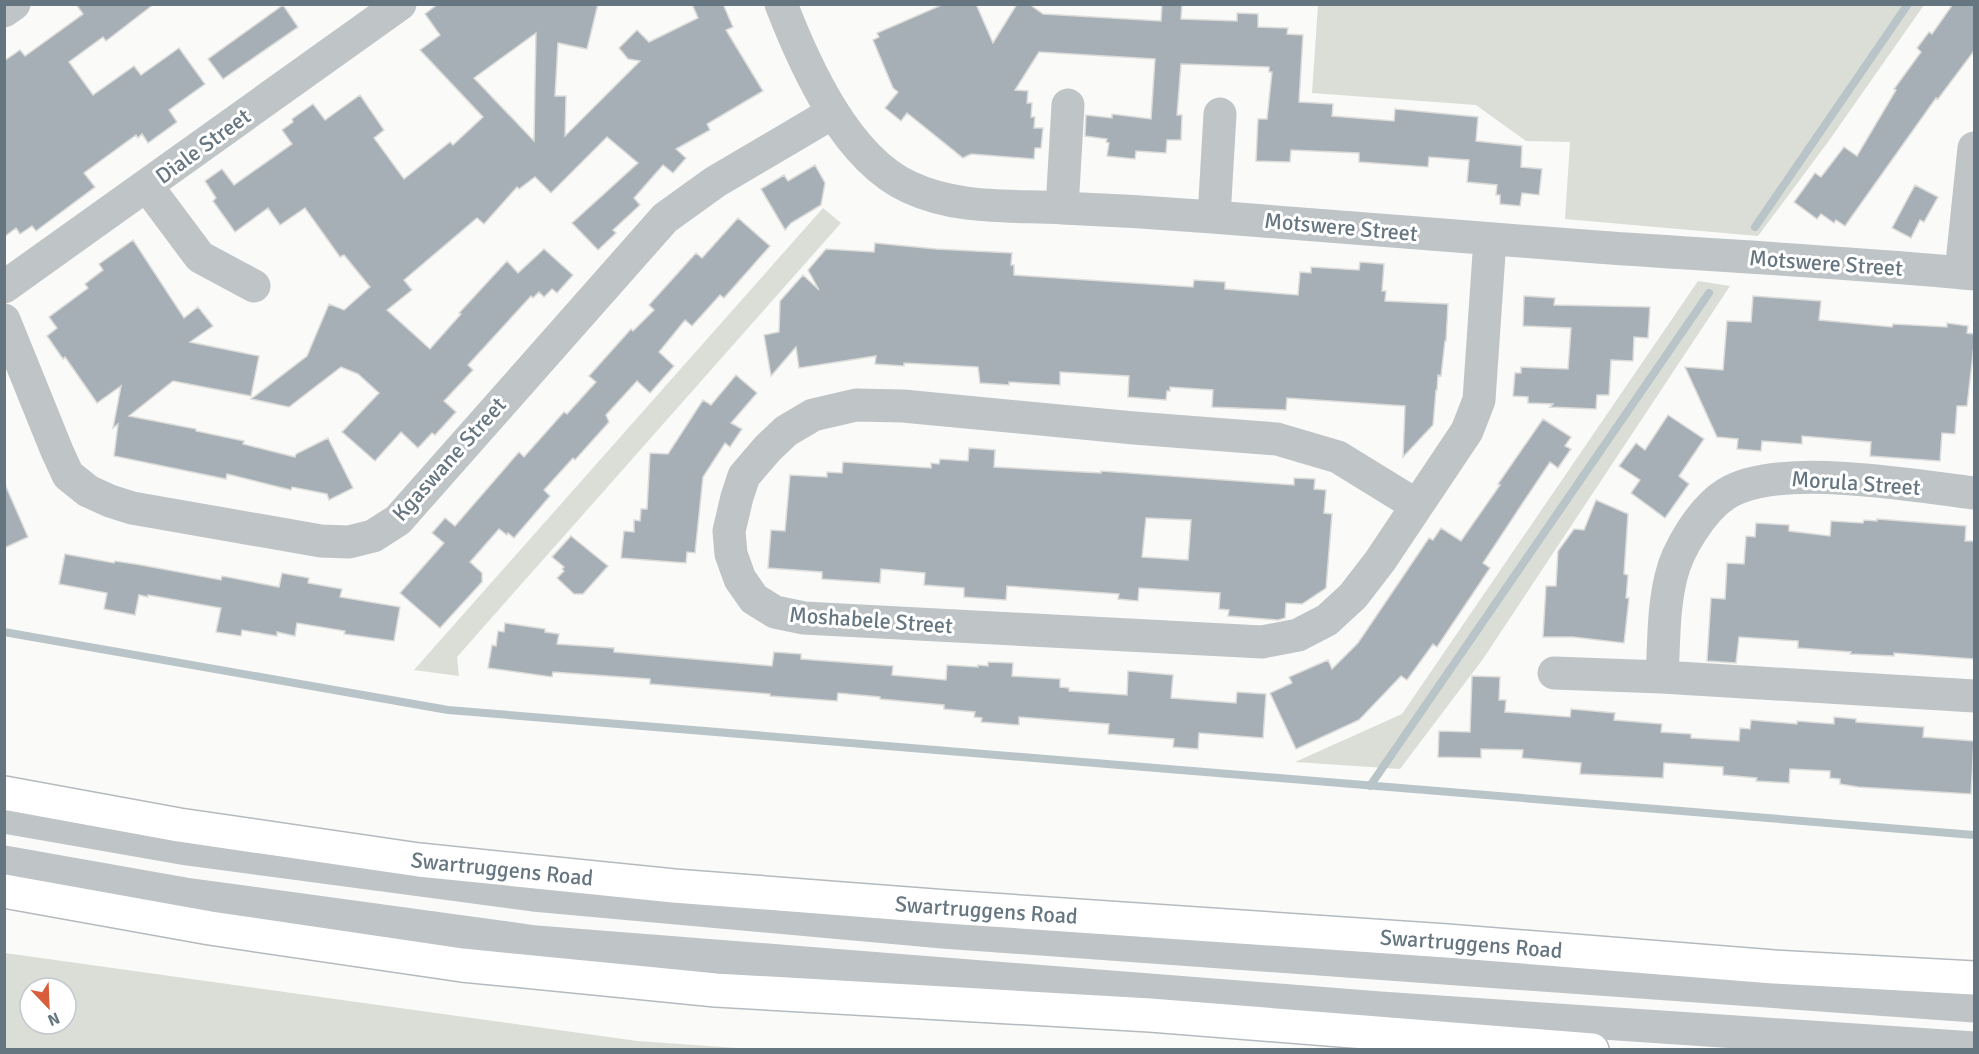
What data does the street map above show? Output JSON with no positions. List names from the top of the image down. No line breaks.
{"streets":{"main road":["Swartruggens Road"],"street":["Diale Street","Motswere Street","Kgaswane Street","Morula Street","Moshabele Street"]},"crossings":[["Motswere Street","Kgaswane Street"],["Motswere Street","Moshabele Street"]],"north":"bottom right"}
